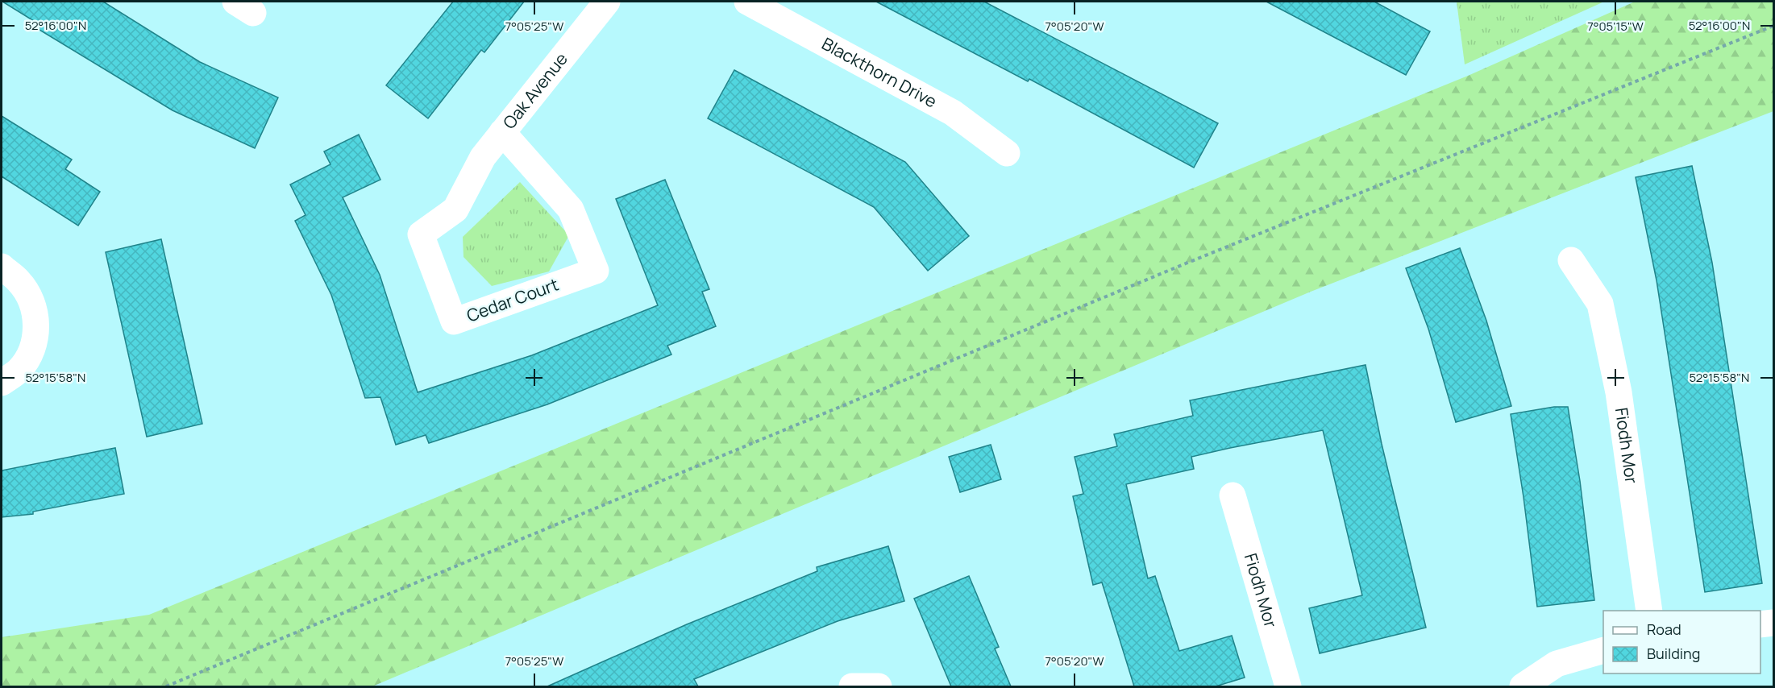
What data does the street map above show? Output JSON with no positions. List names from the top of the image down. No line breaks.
{"streets":{"street":["Blackthorn Drive","Oak Avenue","Cedar Court","Fiodh Mor"]},"crossings":[["Oak Avenue","Cedar Court"]],"legend":["Road","Building"],"coordinates":["52°16'00\"N","7°05'25\"W","7°05'20\"W","7°05'15\"W","52°15'58\"N"]}
